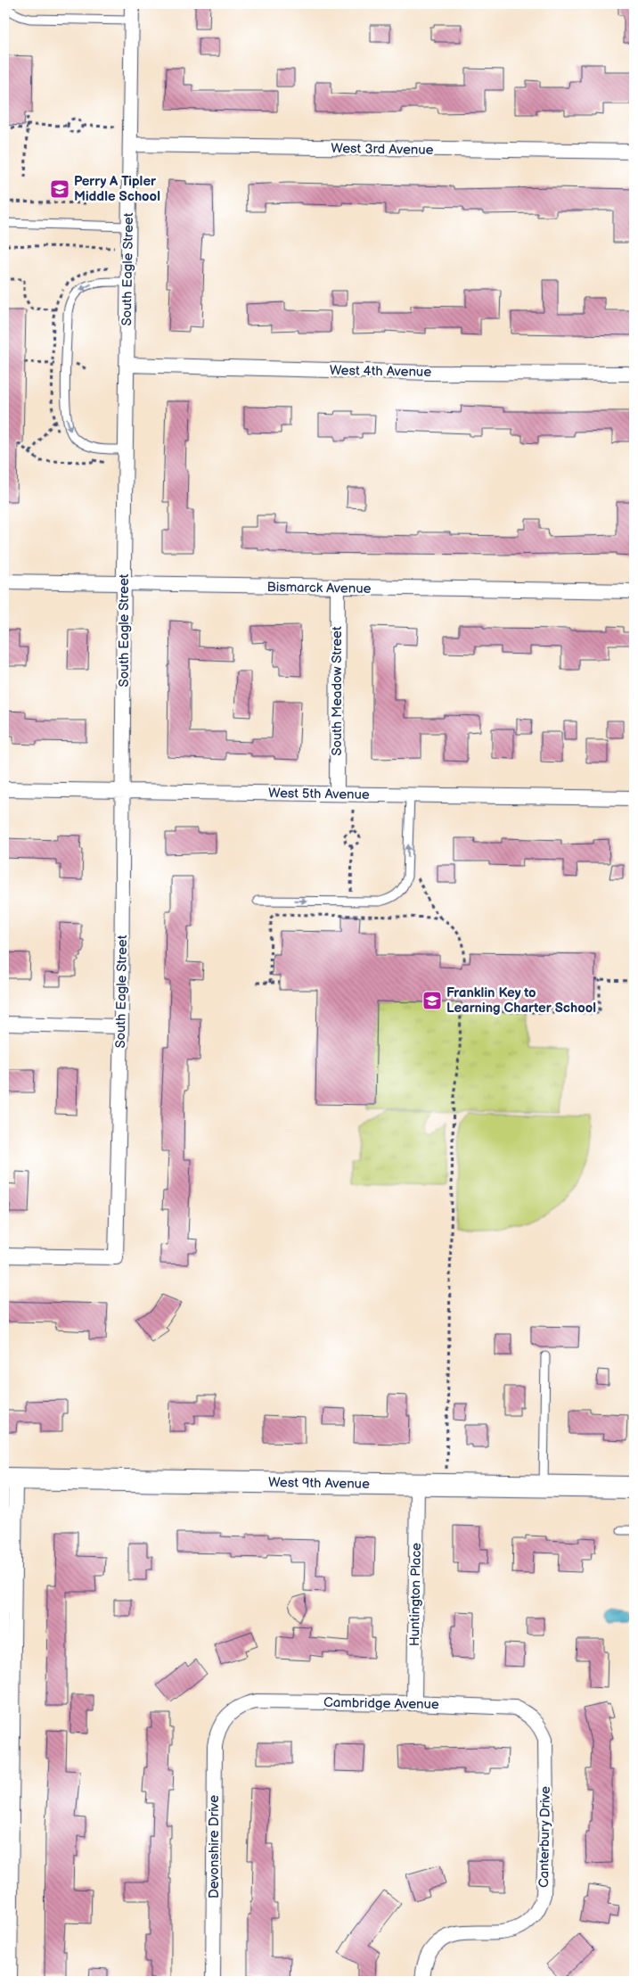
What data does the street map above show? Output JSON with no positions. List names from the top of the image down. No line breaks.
{"streets":{"main road":["West 9th Avenue"],"street":["West 3rd Avenue","South Eagle Street","West 4th Avenue","Bismarck Avenue","South Meadow Street","West 5th Avenue","Huntington Place","Cambridge Avenue","Canterbury Drive","Devonshire Drive"]},"crossings":[["West 3rd Avenue","South Eagle Street"],["South Eagle Street","West 4th Avenue"],["South Eagle Street","Bismarck Avenue"],["South Eagle Street","West 5th Avenue"],["Bismarck Avenue","South Meadow Street"],["South Meadow Street","West 5th Avenue"],["West 9th Avenue","Huntington Place"],["Huntington Place","Cambridge Avenue"],["Cambridge Avenue","Canterbury Drive"],["Cambridge Avenue","Devonshire Drive"]],"places":{"school or university":["Perry A Tipler Middle School","Franklin Key to Learning Charter School"]}}
